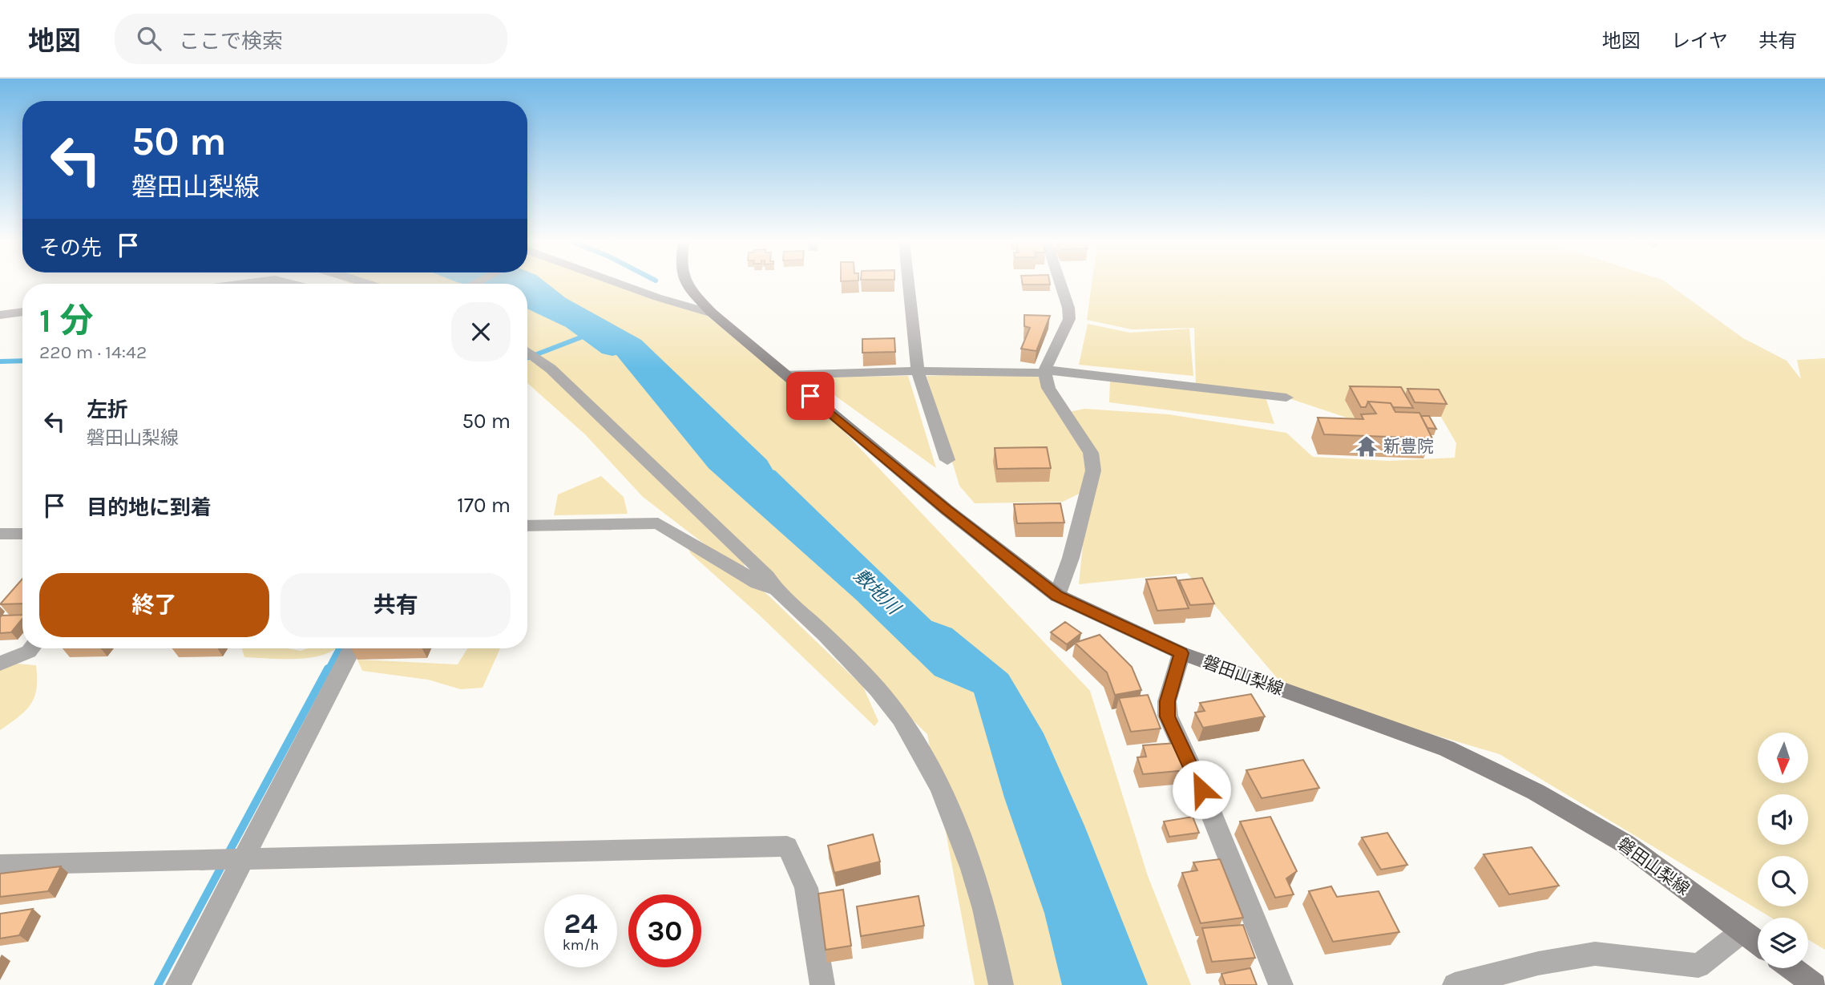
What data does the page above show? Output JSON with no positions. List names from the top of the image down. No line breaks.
{"streets":{"main road":["磐田山梨線"]},"water":["敷地川"],"places":{"temple":["新豊院"]},"north":"bottom","page":{"header":"地図","search":"ここで検索","nav":["地図","レイヤ","共有"],"turn":["50 m","磐田山梨線"],"then":"その先","heading":["1 分","220 m · 14:42"],"list":[{"name":"左折","note":"磐田山梨線","value":"50 m"},{"name":"目的地に到着","value":"170 m"}],"buttons":["終了","共有"],"speed":"24 km/h","limit":"30"}}
